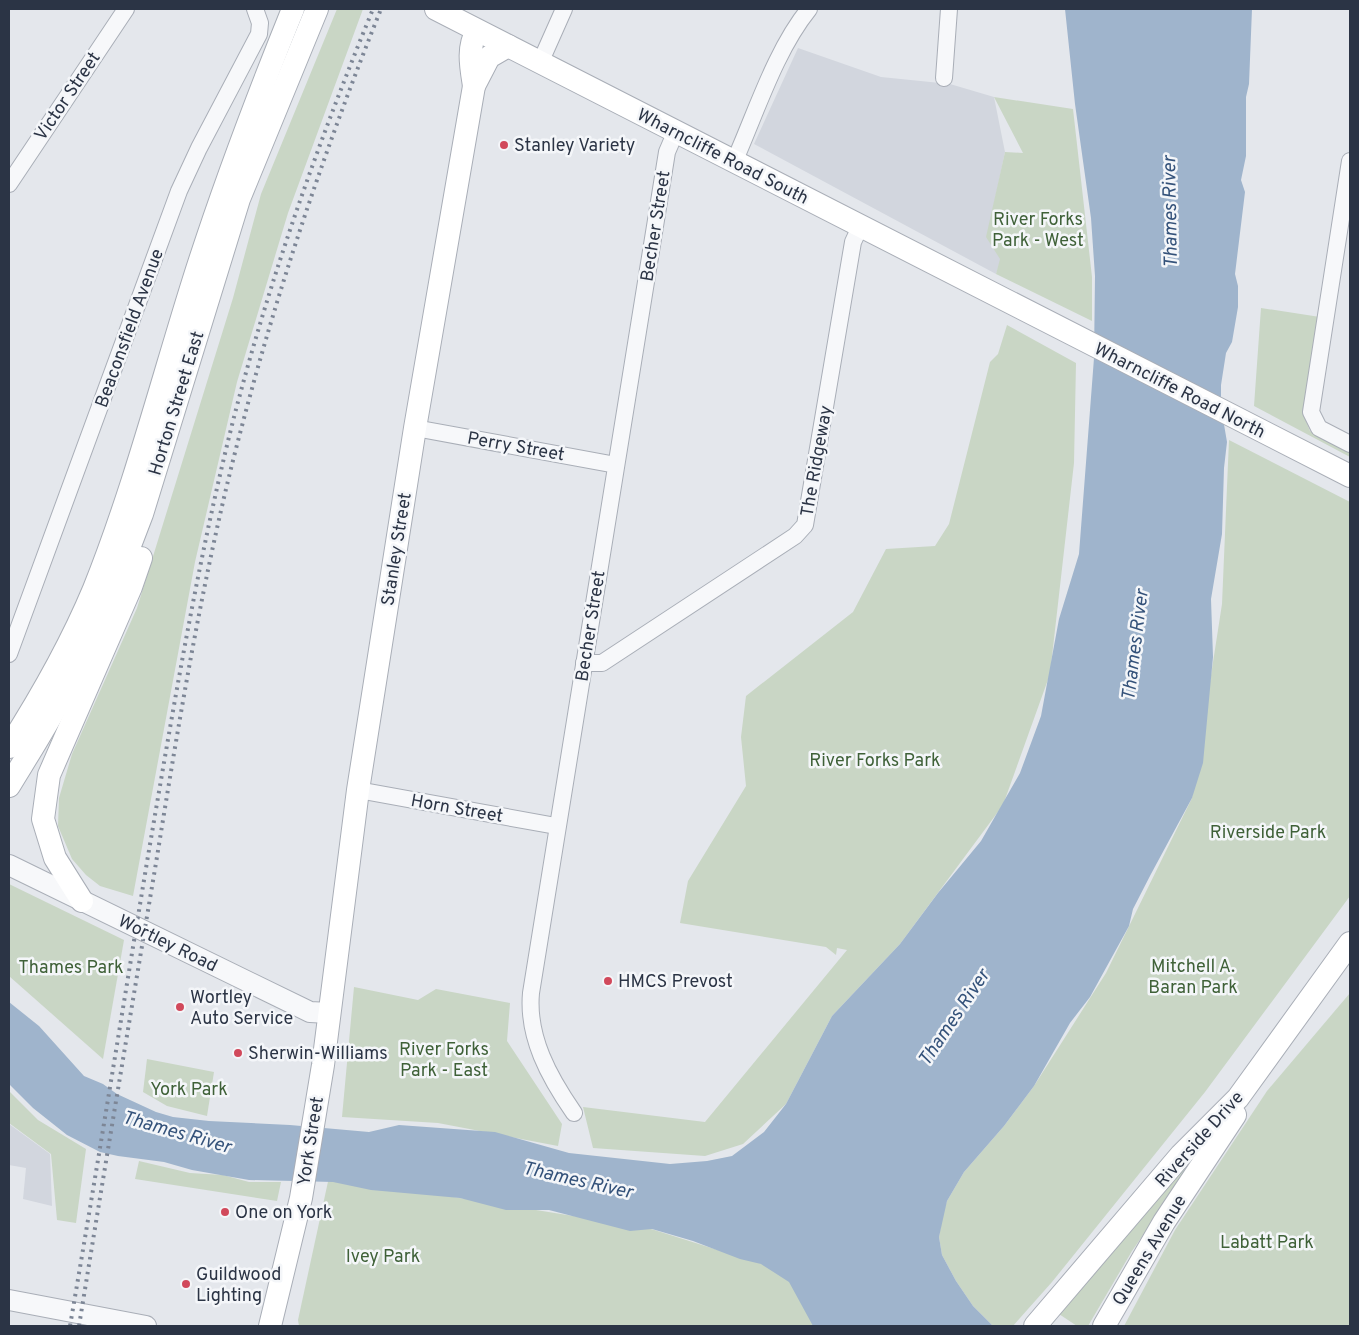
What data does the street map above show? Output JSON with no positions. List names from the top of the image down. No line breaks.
{"streets":{"main road":["Wharncliffe Road South","Wharncliffe Road North","Horton Street East","Stanley Street","Riverside Drive","York Street","Queens Avenue"],"street":["Victor Street","Becher Street","Beaconsfield Avenue","Perry Street","The Ridgeway","Horn Street","Wortley Road"]},"crossings":[["Wharncliffe Road South","Becher Street"],["Wharncliffe Road South","Wharncliffe Road North"],["Wharncliffe Road South","The Ridgeway"],["Wharncliffe Road South","Stanley Street"],["Becher Street","Perry Street"],["Becher Street","The Ridgeway"],["Becher Street","Horn Street"],["Perry Street","Stanley Street"],["Stanley Street","Horn Street"],["Stanley Street","Wortley Road"],["Stanley Street","York Street"],["Wortley Road","York Street"],["Riverside Drive","Queens Avenue"]],"water":["Thames River"],"parks":["River Forks Park - West","River Forks Park","Riverside Park","Mitchell A. Baran Park","Thames Park","River Forks Park - East","York Park","Labatt Park","Ivey Park"],"places":["Stanley Variety","HMCS Prevost","Wortley Auto Service","Sherwin-Williams","One on York","Guildwood Lighting"]}
